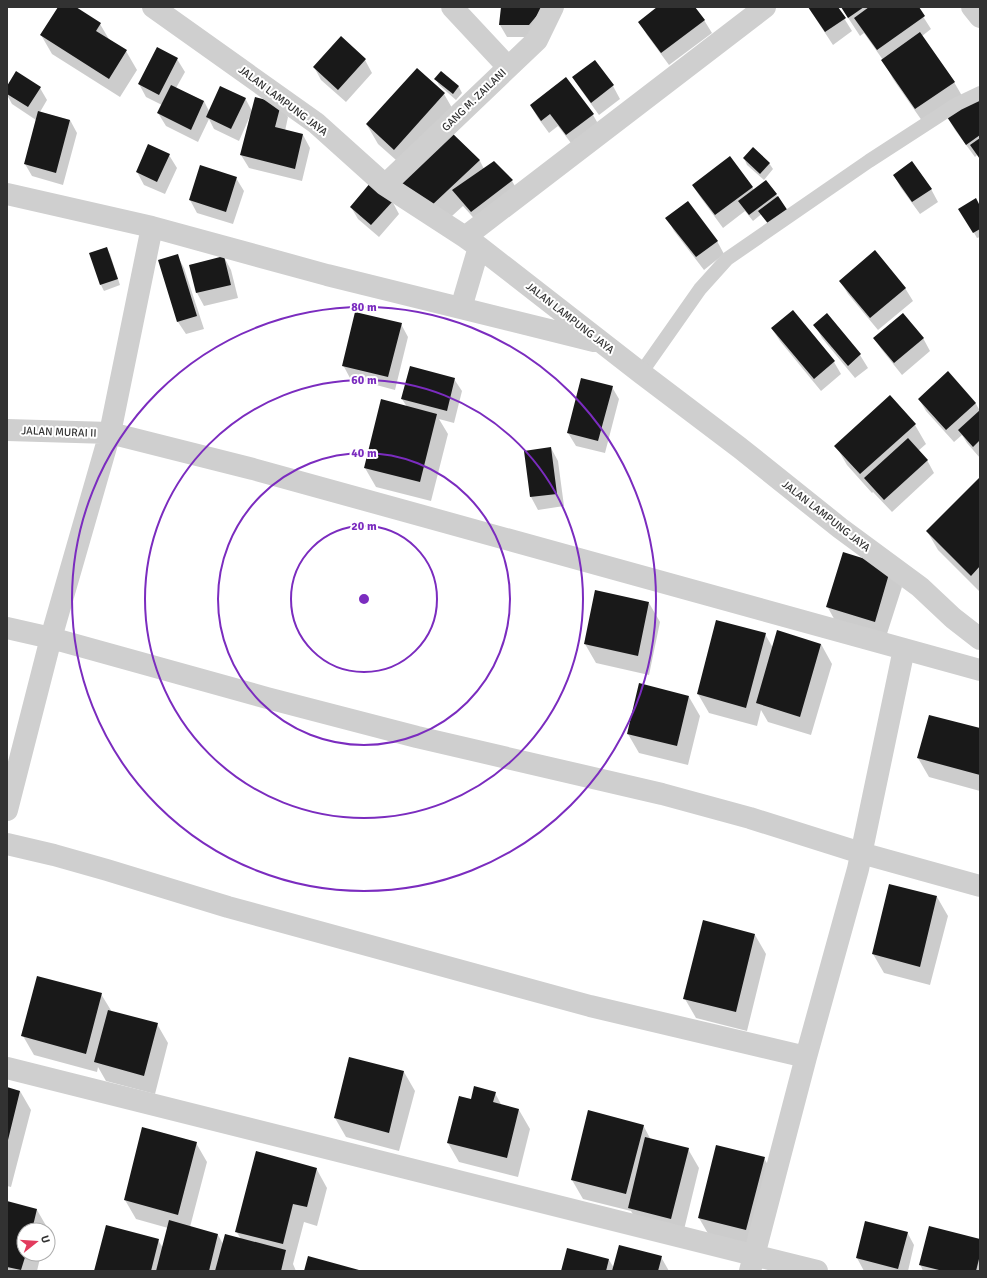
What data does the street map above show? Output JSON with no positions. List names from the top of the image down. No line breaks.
{"streets":{"street":["GANG M. ZAILANI","JALAN LAMPUNG JAYA","JALAN MURAI II"]},"crossings":[["GANG M. ZAILANI","JALAN LAMPUNG JAYA"]],"north":"right","rings":["80 m","60 m","40 m","20 m"]}
